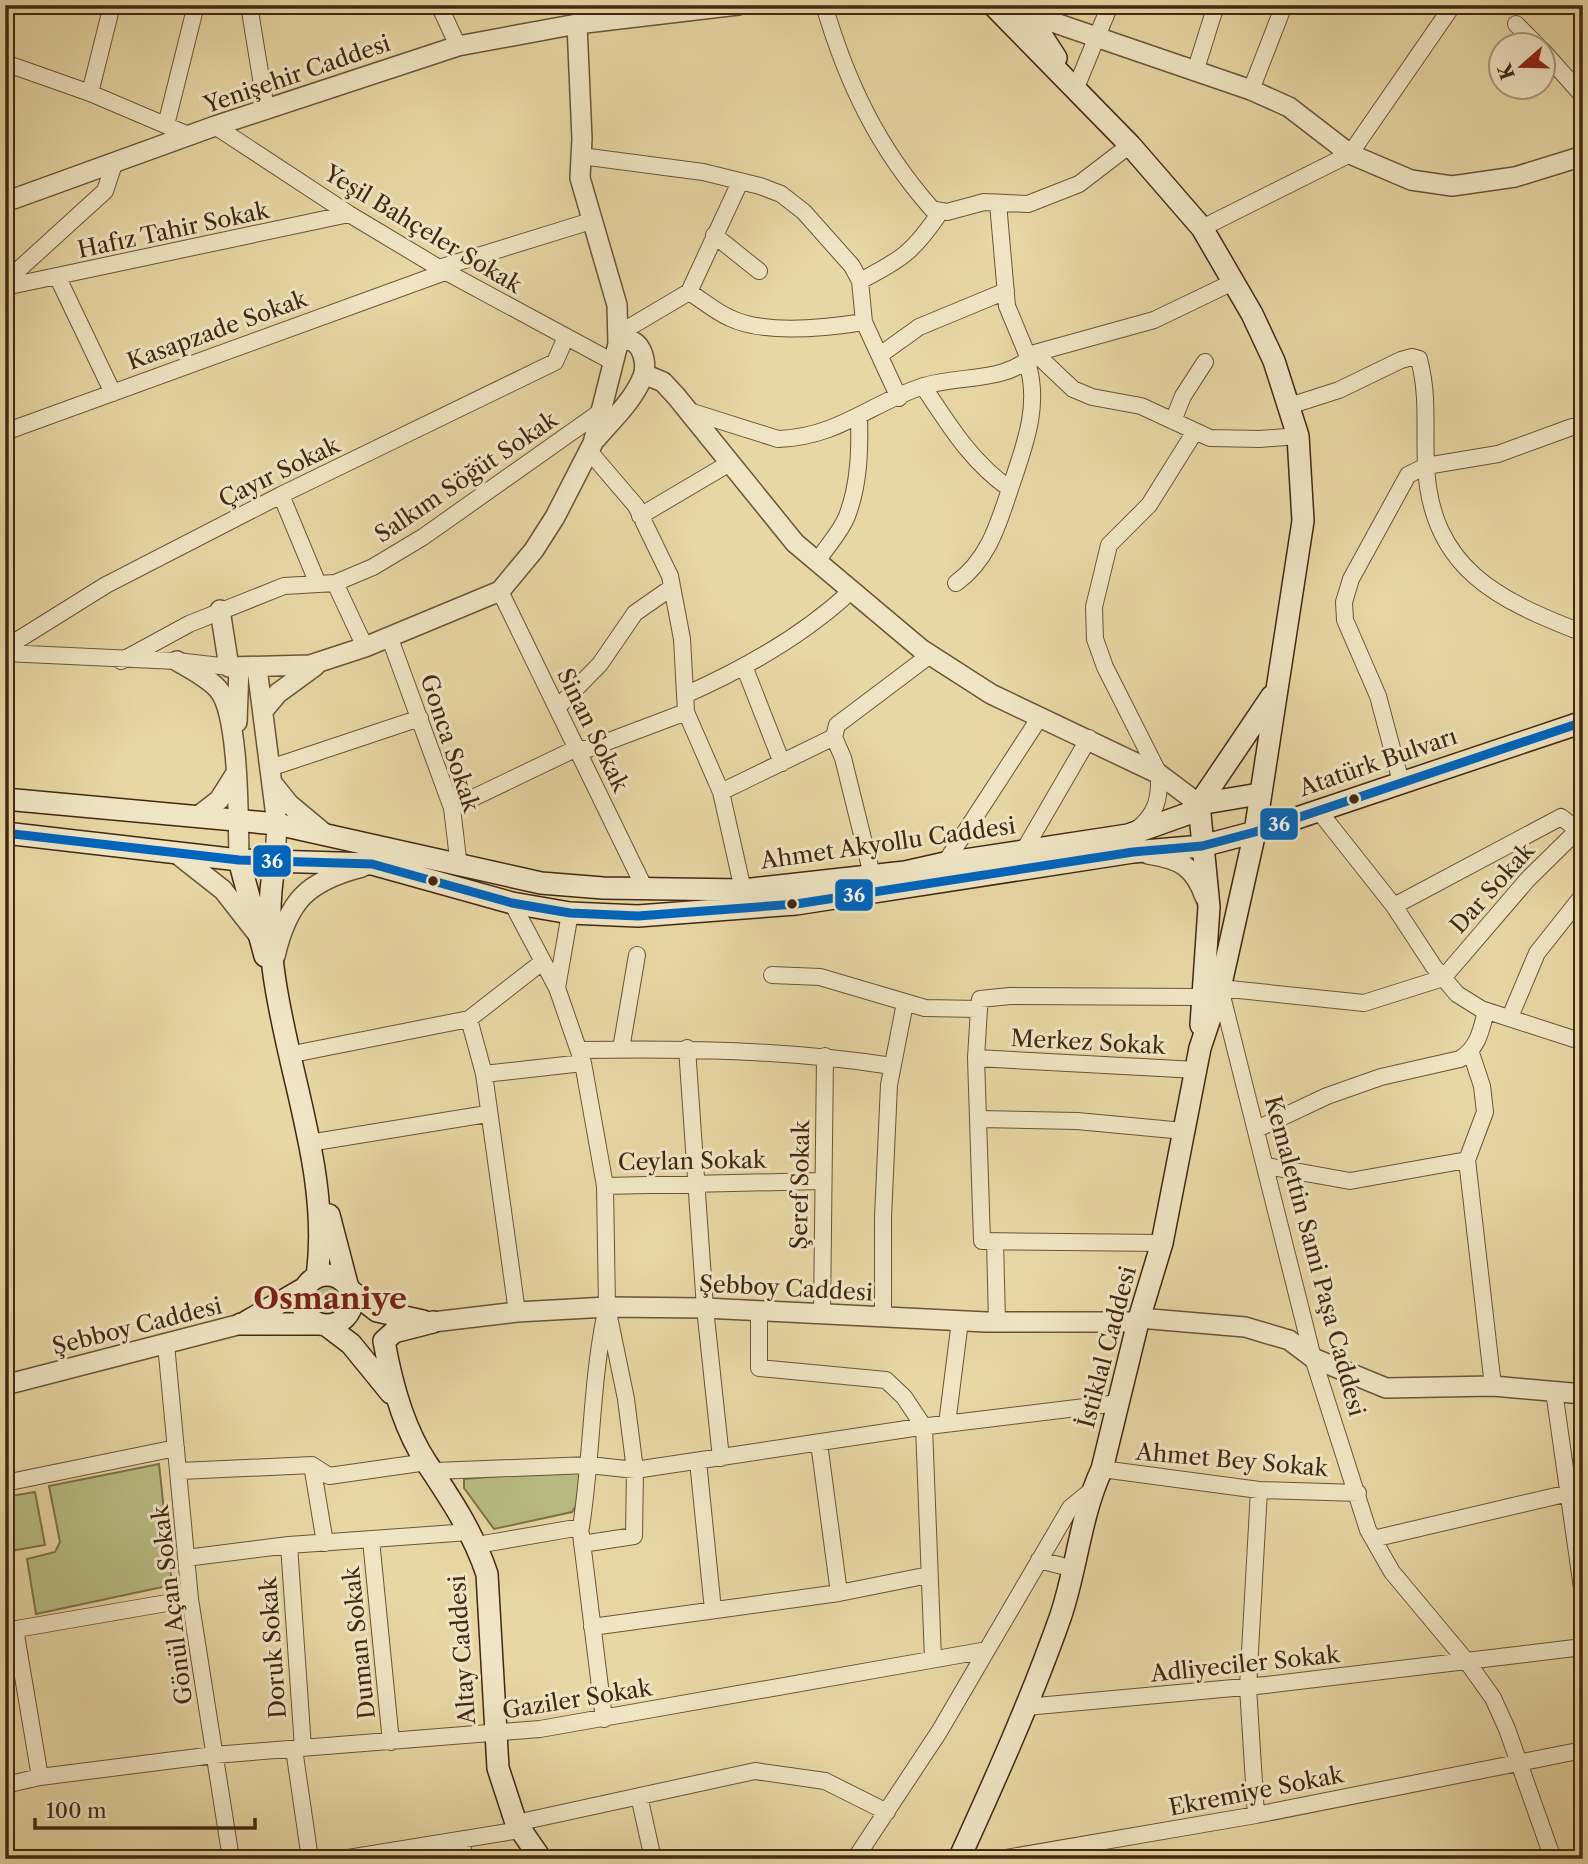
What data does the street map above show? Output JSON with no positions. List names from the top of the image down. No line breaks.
{"streets":{"main road":["Atatürk Bulvarı","Ahmet Akyollu Caddesi","İstiklal Caddesi","Altay Caddesi"],"street":["Yenişehir Caddesi","Yeşil Bahçeler Sokak","Hafız Tahir Sokak","Kasapzade Sokak","Çayır Sokak","Salkım Söğüt Sokak","Sinan Sokak","Gonca Sokak","Dar Sokak","Merkez Sokak","Ceylan Sokak","Şeref Sokak","Kemalettin Sami Paşa Caddesi","Şebboy Caddesi","Ahmet Bey Sokak","Gönül Açan Sokak","Duman Sokak","Doruk Sokak","Adliyeciler Sokak","Gaziler Sokak","Ekremiye Sokak"]},"crossings":[["Yenişehir Caddesi","Yeşil Bahçeler Sokak"],["Yeşil Bahçeler Sokak","Hafız Tahir Sokak"],["Yeşil Bahçeler Sokak","Kasapzade Sokak"],["Yeşil Bahçeler Sokak","Çayır Sokak"],["Sinan Sokak","Ahmet Akyollu Caddesi"],["Gonca Sokak","Ahmet Akyollu Caddesi"],["Atatürk Bulvarı","Ahmet Akyollu Caddesi"],["Atatürk Bulvarı","İstiklal Caddesi"],["Merkez Sokak","İstiklal Caddesi"],["Ceylan Sokak","Şeref Sokak"],["Şeref Sokak","Şebboy Caddesi"],["Kemalettin Sami Paşa Caddesi","Şebboy Caddesi"],["Kemalettin Sami Paşa Caddesi","İstiklal Caddesi"],["Kemalettin Sami Paşa Caddesi","Ahmet Bey Sokak"],["Kemalettin Sami Paşa Caddesi","Adliyeciler Sokak"],["Kemalettin Sami Paşa Caddesi","Ekremiye Sokak"],["Şebboy Caddesi","İstiklal Caddesi"],["Şebboy Caddesi","Gönül Açan Sokak"],["İstiklal Caddesi","Ahmet Bey Sokak"],["İstiklal Caddesi","Adliyeciler Sokak"],["Gönül Açan Sokak","Gaziler Sokak"],["Duman Sokak","Gaziler Sokak"],["Doruk Sokak","Gaziler Sokak"],["Altay Caddesi","Gaziler Sokak"]],"districts":["Osmaniye"],"lines":["transit line 36"],"scale_bar":"100 m","north":"left"}
